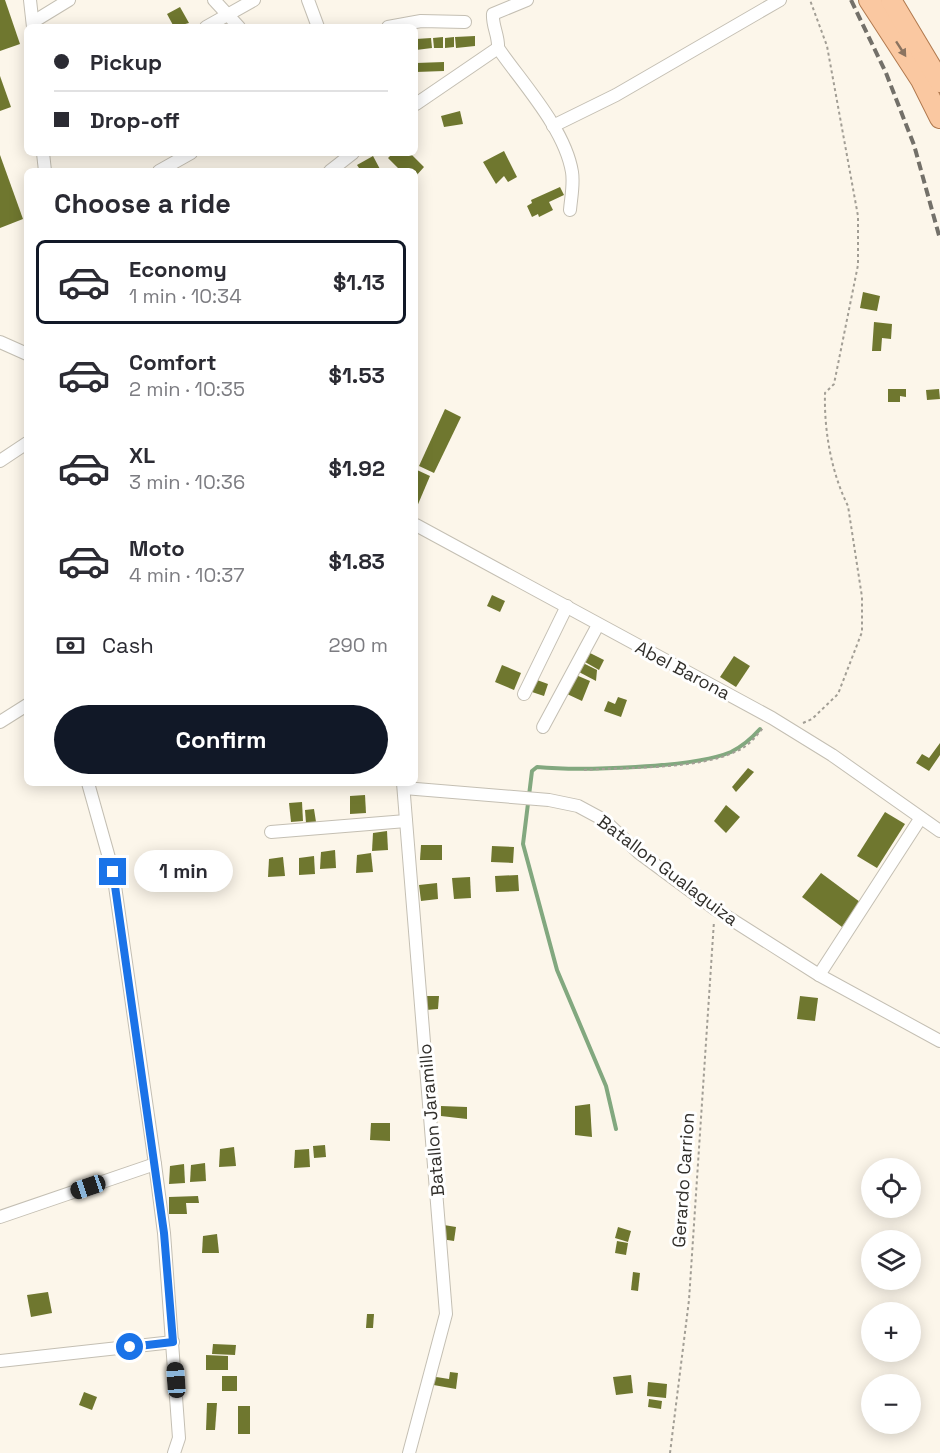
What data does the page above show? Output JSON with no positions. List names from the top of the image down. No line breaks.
{"streets":{"street":["Abel Barona","Batallon Gualaguiza","Batallon Jaramillo"],"path":["Gerardo Carrion"]},"crossings":[["Batallon Gualaguiza","Gerardo Carrion"]],"page":{"banner":["Pickup","Drop-off"],"heading":"Choose a ride","list":[{"name":"Economy","note":"1 min · 10:34","value":"$1.13"},{"name":"Comfort","note":"2 min · 10:35","value":"$1.53"},{"name":"XL","note":"3 min · 10:36","value":"$1.92"},{"name":"Moto","note":"4 min · 10:37","value":"$1.83"}],"pay":["Cash","290 m"],"buttons":"Confirm","bubble":"1 min","map_buttons":["+","−"]}}
